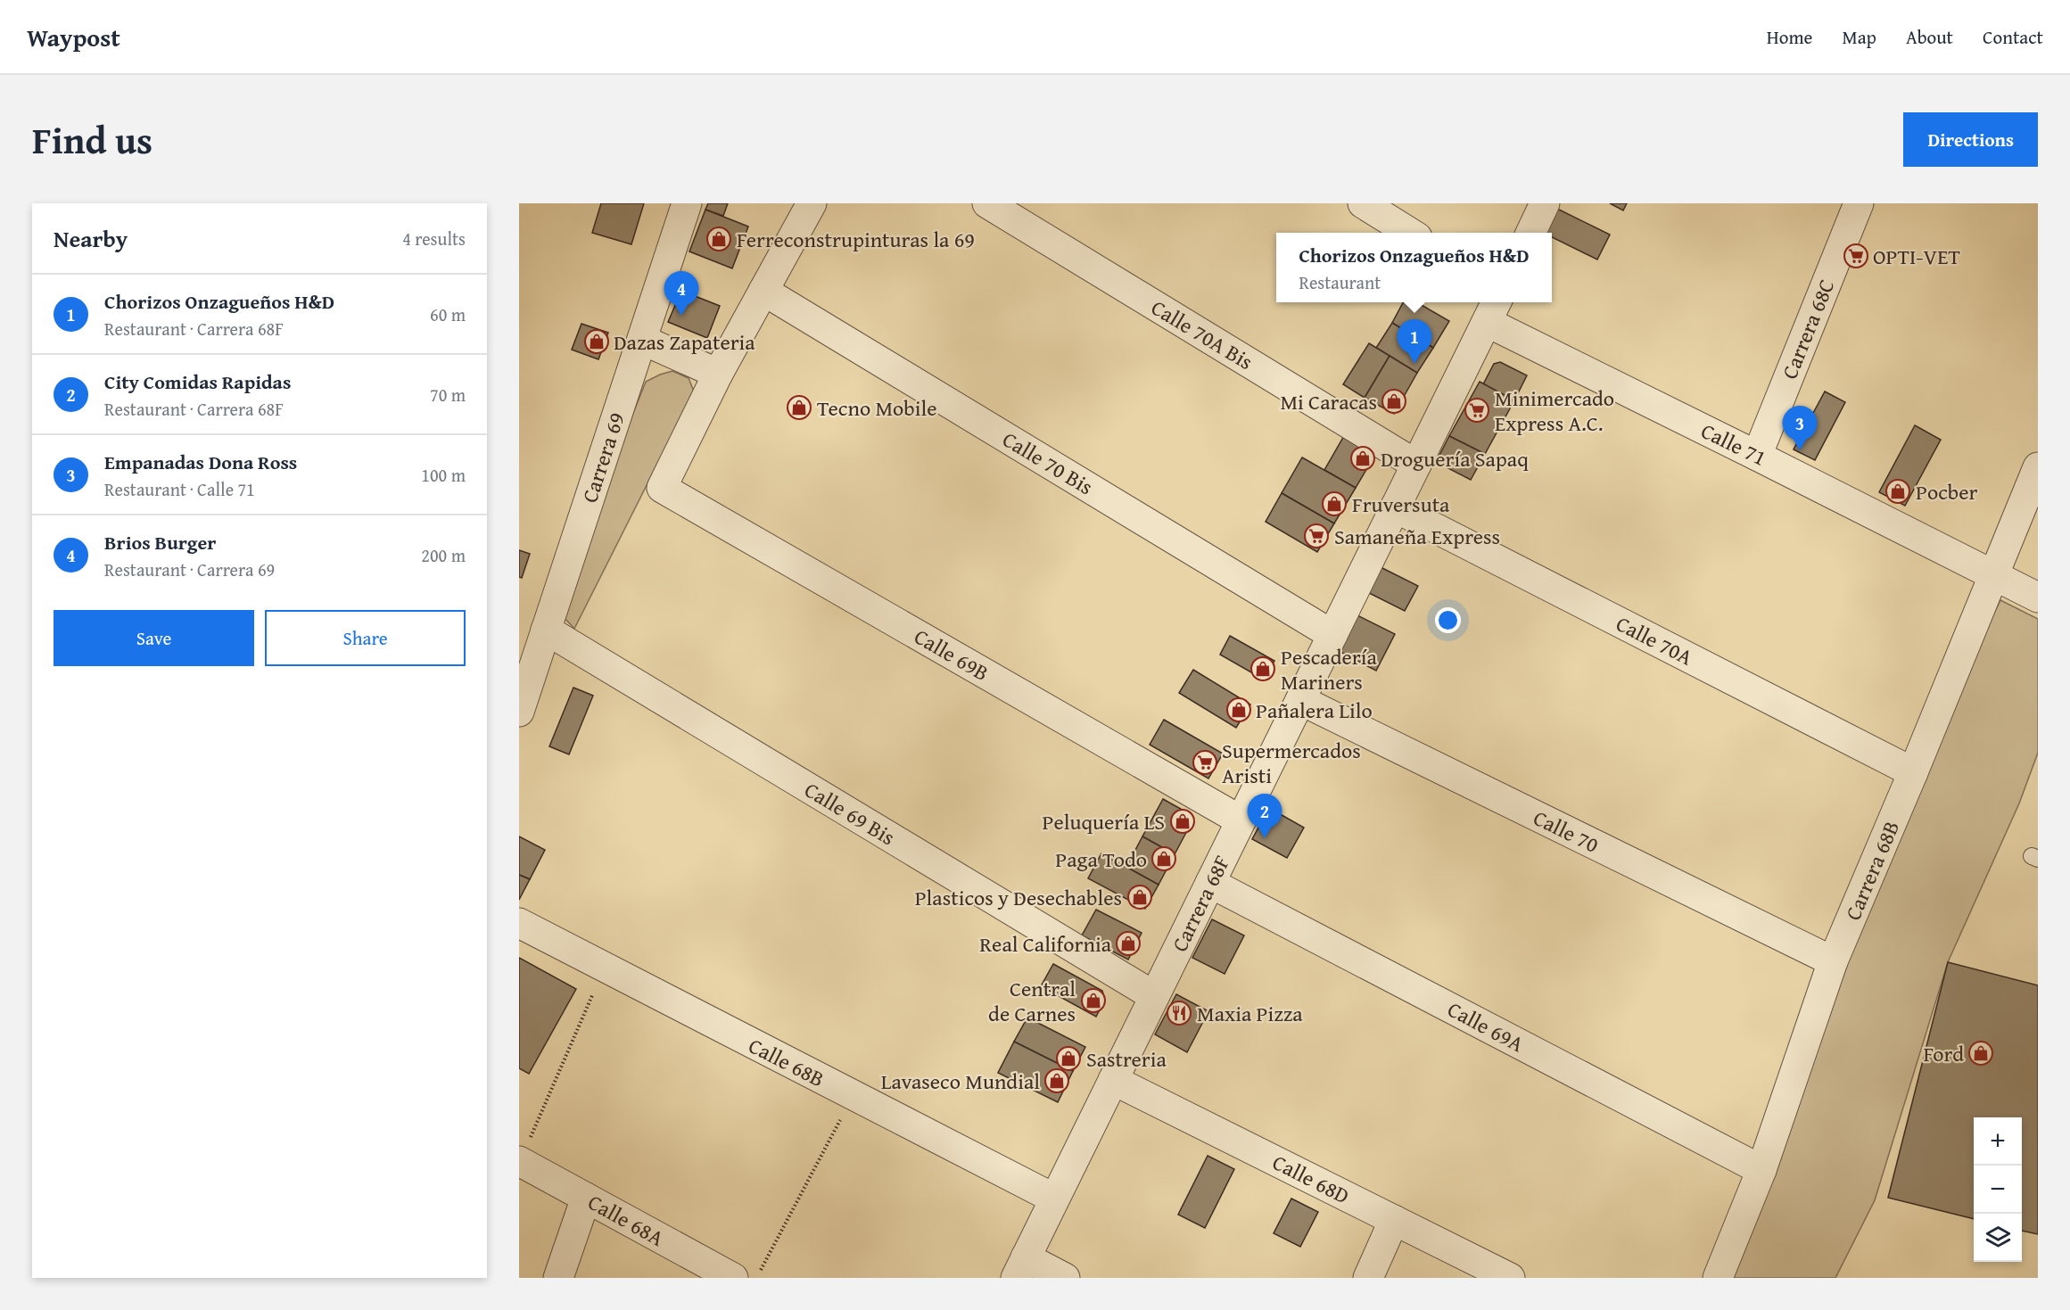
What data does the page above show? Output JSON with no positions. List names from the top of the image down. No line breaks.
{"streets":{"street":["Carrera 68C","Calle 70A Bis","Calle 71","Carrera 69","Calle 70 Bis","Calle 70A","Calle 69B","Calle 69 Bis","Calle 70","Carrera 68B","Carrera 68F","Calle 69A","Calle 68B","Calle 68D","Calle 68A"]},"crossings":[["Carrera 68C","Calle 71"],["Calle 70A Bis","Carrera 68F"],["Calle 71","Carrera 68B"],["Calle 71","Carrera 68F"],["Carrera 69","Calle 69 Bis"],["Calle 70 Bis","Carrera 68F"],["Calle 70A","Carrera 68B"],["Calle 70A","Carrera 68F"],["Calle 69B","Carrera 68F"],["Calle 69 Bis","Carrera 68F"],["Calle 70","Carrera 68B"],["Calle 70","Carrera 68F"],["Carrera 68B","Calle 69A"],["Carrera 68F","Calle 69A"],["Carrera 68F","Calle 68B"],["Carrera 68F","Calle 68D"]],"places":{"shop":["Ferreconstrupinturas la 69","Dazas Zapateria","Mi Caracas","Tecno Mobile","Droguería Sapaq","Pocber","Fruversuta","Pescadería Mariners","Pañalera Lilo","Peluquería LS","Paga Todo","Plasticos y Desechables","Real California","Central de Carnes","Ford","Sastreria","Lavaseco Mundial"],"supermarket":["OPTI-VET","Minimercado Express A.C.","Samaneña Express","Supermercados Aristi"],"restaurant":["Maxia Pizza"]},"page":{"header":"Waypost","nav":["Home","Map","About","Contact"],"title":"Find us","buttons":["Directions",["Save","Share"]],"heading":["Nearby","4 results"],"popup":["Chorizos Onzagueños H&D","Restaurant"],"pins":["4","1","3","2"],"list":[{"mark":"1","name":"Chorizos Onzagueños H&D","note":"Restaurant · Carrera 68F","value":"60 m"},{"mark":"2","name":"City Comidas Rapidas","note":"Restaurant · Carrera 68F","value":"70 m"},{"mark":"3","name":"Empanadas Dona Ross","note":"Restaurant · Calle 71","value":"100 m"},{"mark":"4","name":"Brios Burger","note":"Restaurant · Carrera 69","value":"200 m"}],"map_buttons":["+","−"]}}
